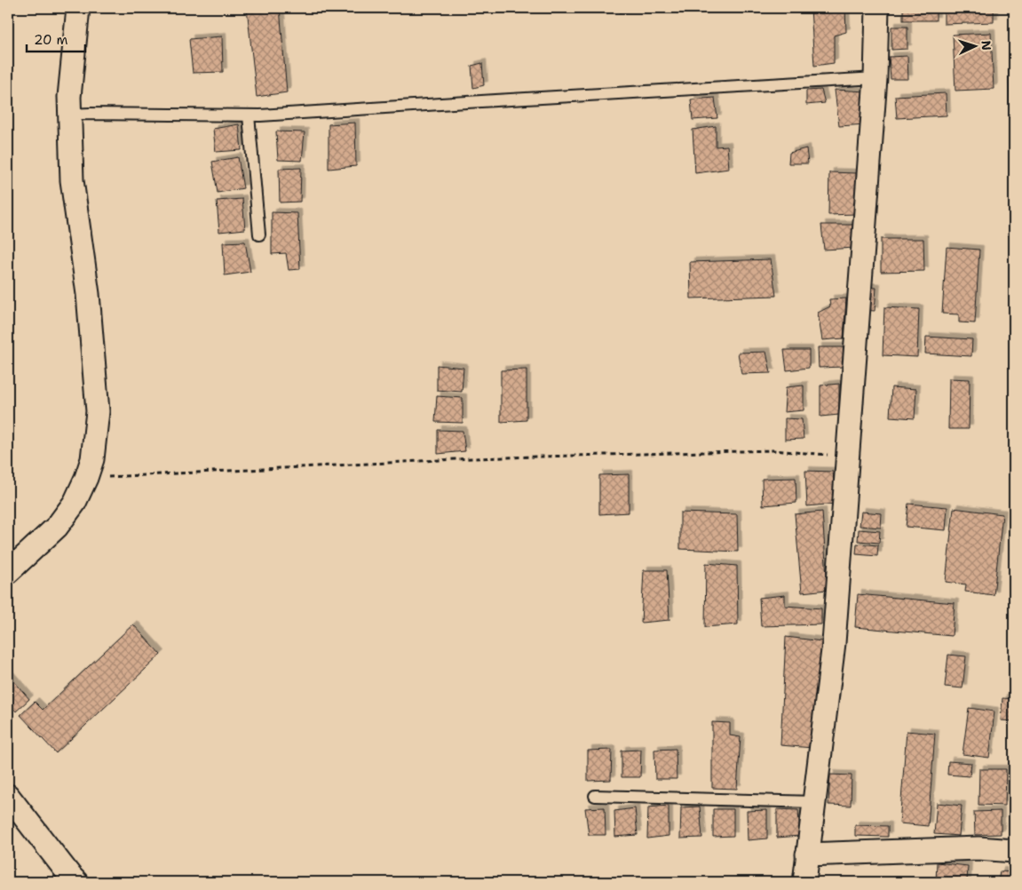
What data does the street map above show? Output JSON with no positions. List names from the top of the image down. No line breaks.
{"scale_bar":"20 m","north":"right"}
